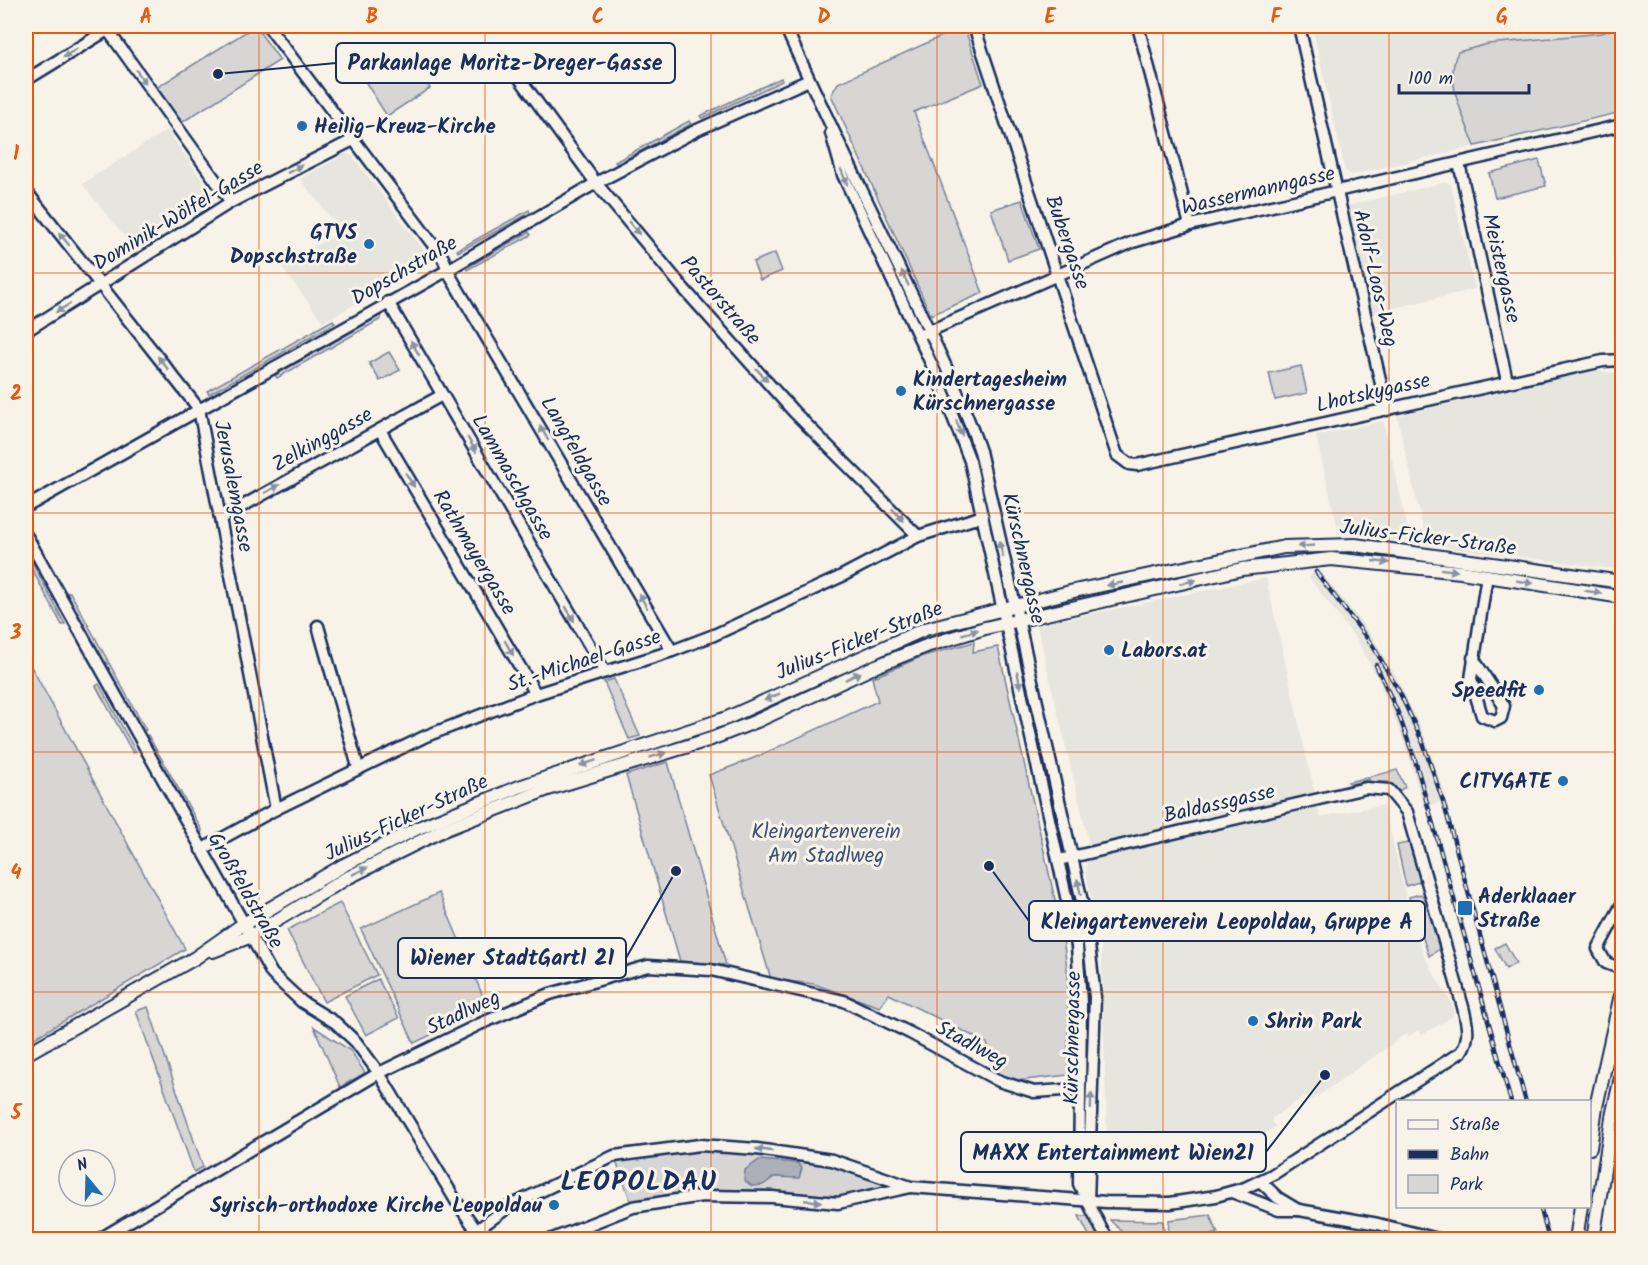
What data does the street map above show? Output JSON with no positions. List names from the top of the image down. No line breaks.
{"streets":{"main road":["Julius-Ficker-Straße"],"street":["Wassermanngasse","Dominik-Wölfel-Gasse","Bubergasse","Meistergasse","Dopschstraße","Adolf-Loos-Weg","Pastorstraße","Lhotskygasse","Zelkinggasse","Langfeldgasse","Lammaschgasse","Jerusalemgasse","Rathmayergasse","Kürschnergasse","St.-Michael-Gasse","Baldassgasse","Großfeldstraße","Stadlweg"]},"crossings":[["Wassermanngasse","Bubergasse"],["Wassermanngasse","Meistergasse"],["Wassermanngasse","Adolf-Loos-Weg"],["Wassermanngasse","Kürschnergasse"],["Dominik-Wölfel-Gasse","Langfeldgasse"],["Dominik-Wölfel-Gasse","Jerusalemgasse"],["Bubergasse","Lhotskygasse"],["Meistergasse","Lhotskygasse"],["Dopschstraße","Pastorstraße"],["Dopschstraße","Langfeldgasse"],["Dopschstraße","Lammaschgasse"],["Dopschstraße","Jerusalemgasse"],["Dopschstraße","Kürschnergasse"],["Adolf-Loos-Weg","Lhotskygasse"],["Pastorstraße","St.-Michael-Gasse"],["Zelkinggasse","Lammaschgasse"],["Zelkinggasse","Jerusalemgasse"],["Zelkinggasse","Rathmayergasse"],["Langfeldgasse","St.-Michael-Gasse"],["Lammaschgasse","St.-Michael-Gasse"],["Jerusalemgasse","St.-Michael-Gasse"],["Julius-Ficker-Straße","Kürschnergasse"],["Julius-Ficker-Straße","Großfeldstraße"],["Rathmayergasse","St.-Michael-Gasse"],["Kürschnergasse","St.-Michael-Gasse"],["Kürschnergasse","Baldassgasse"],["Kürschnergasse","Stadlweg"],["St.-Michael-Gasse","Großfeldstraße"],["Großfeldstraße","Stadlweg"]],"one_way":["Pastorstraße","Zelkinggasse","Langfeldgasse","Jerusalemgasse","Rathmayergasse"],"districts":["LEOPOLDAU"],"parks":["Kleingartenverein Am Stadlweg"],"places":{"other":["Parkanlage Moritz-Dreger-Gasse","Heilig-Kreuz-Kirche","GTVS Dopschstraße","Kindertagesheim Kürschnergasse","Labors.at","Speedfit","CITYGATE","Kleingartenverein Leopoldau, Gruppe A","Wiener StadtGartl 21","Shrin Park","MAXX Entertainment Wien21","Syrisch-orthodoxe Kirche Leopoldau"],"transit":["Aderklaaer Straße"]},"legend":["Straße","Bahn","Park"],"scale_bar":"100 m","north":"top","grid":{"columns":["A","B","C","D","E","F","G"],"rows":["1","2","3","4","5"]}}
